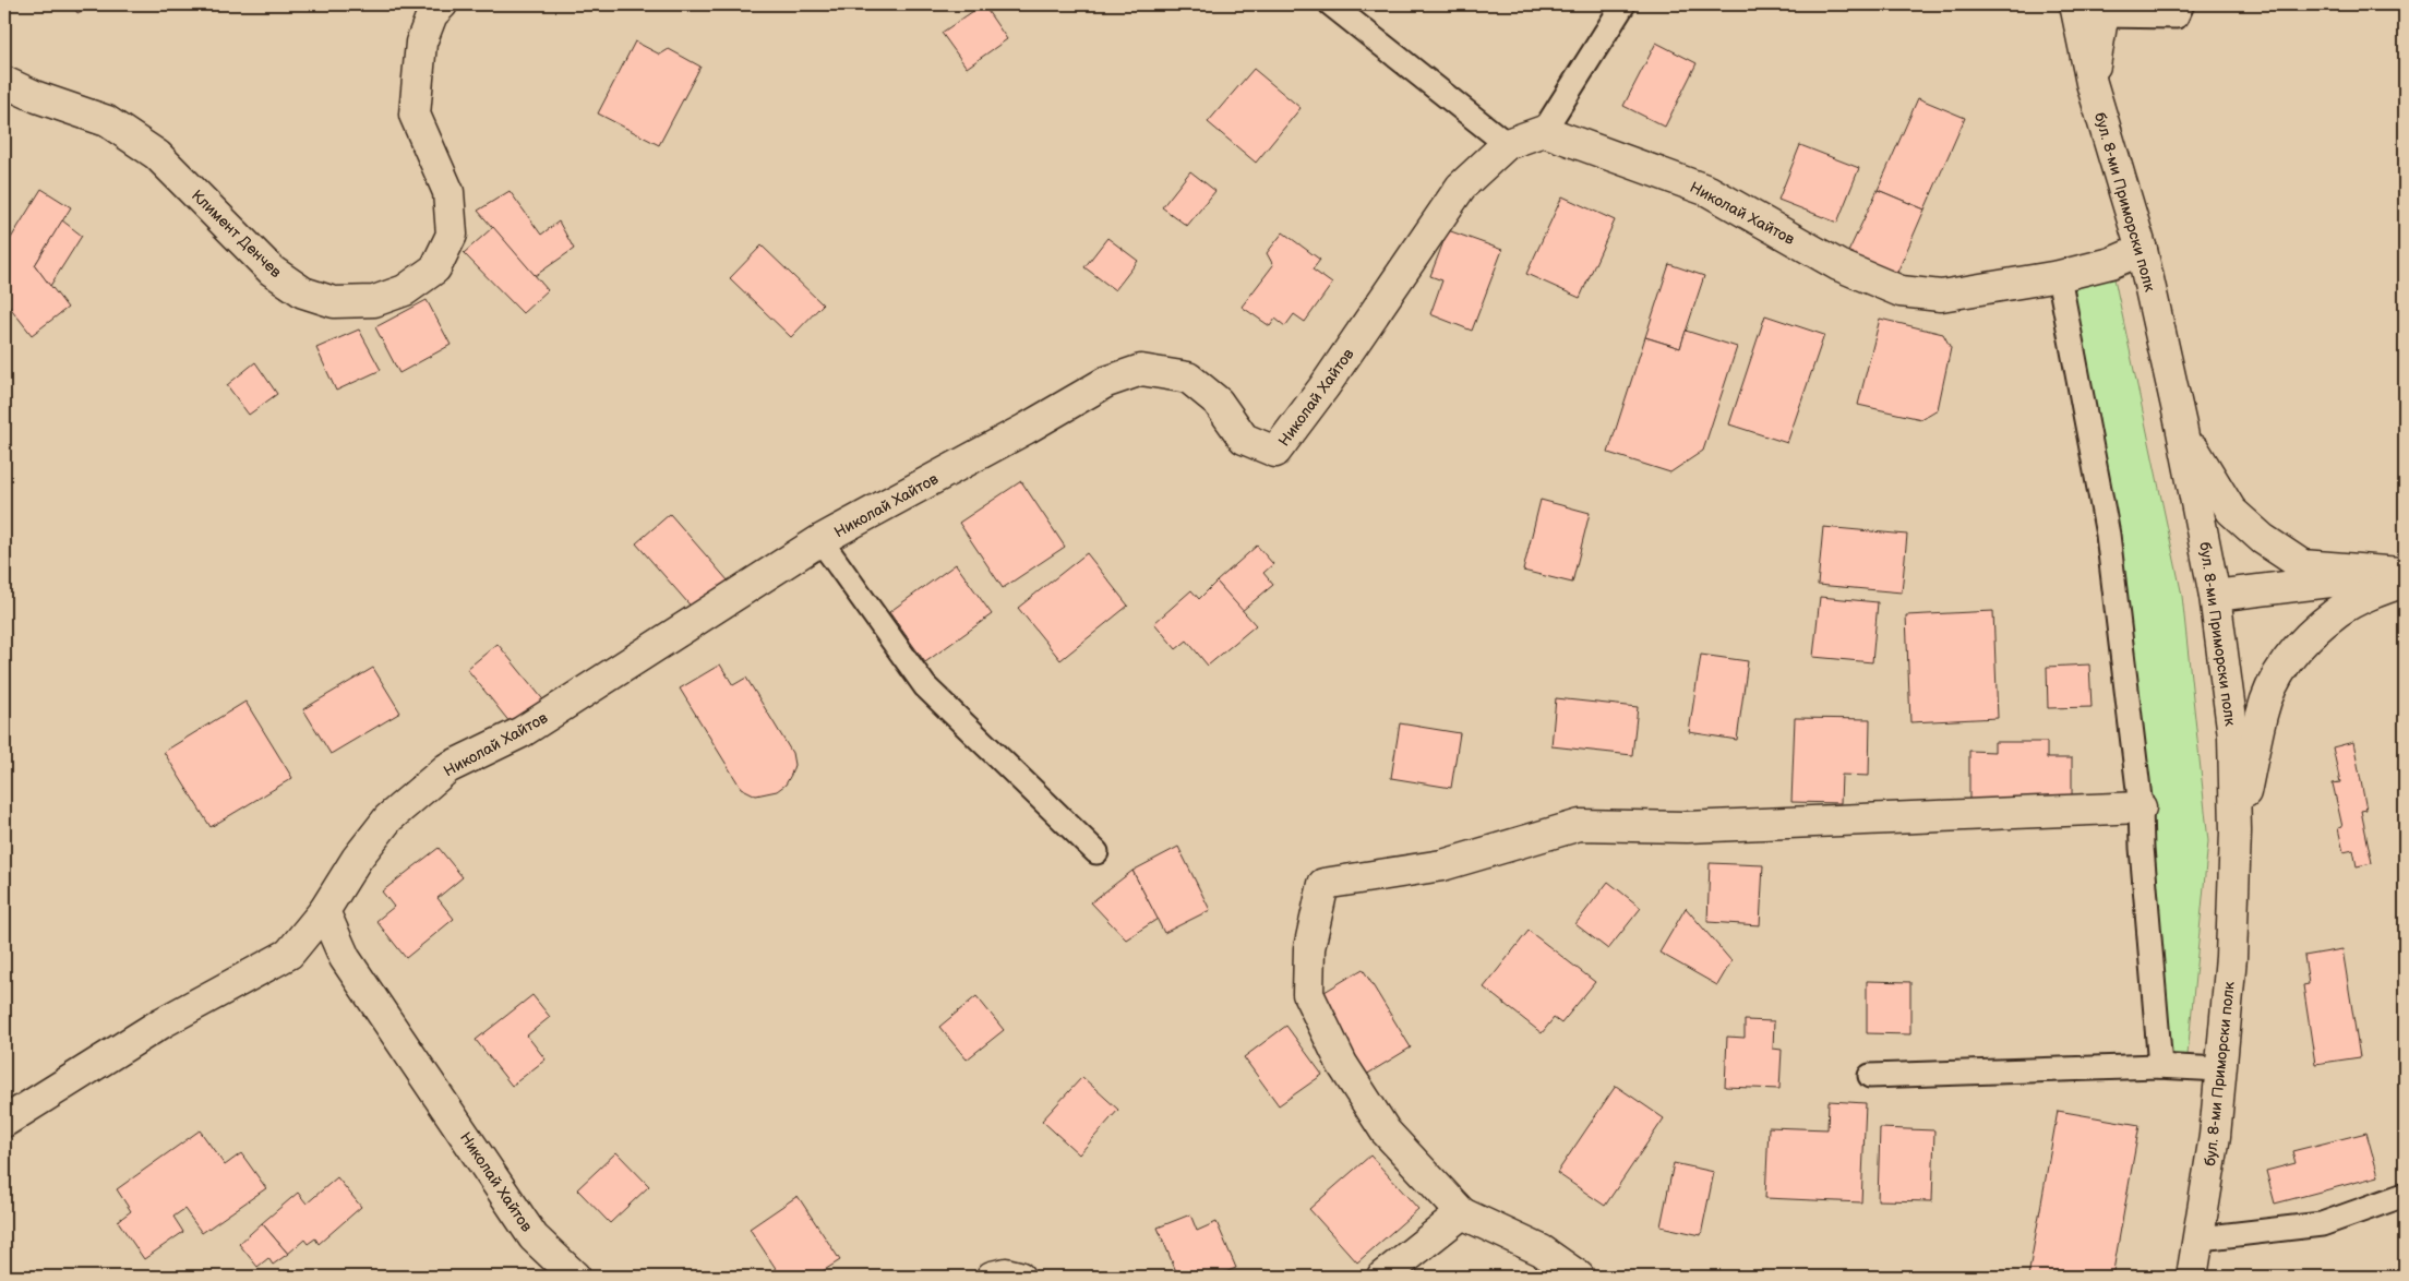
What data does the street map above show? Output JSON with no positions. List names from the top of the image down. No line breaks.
{"streets":{"street":["бул. 8-ми Приморски полк","Николай Хайтов","Климент Денчев"]},"crossings":[["бул. 8-ми Приморски полк","Николай Хайтов"]]}
